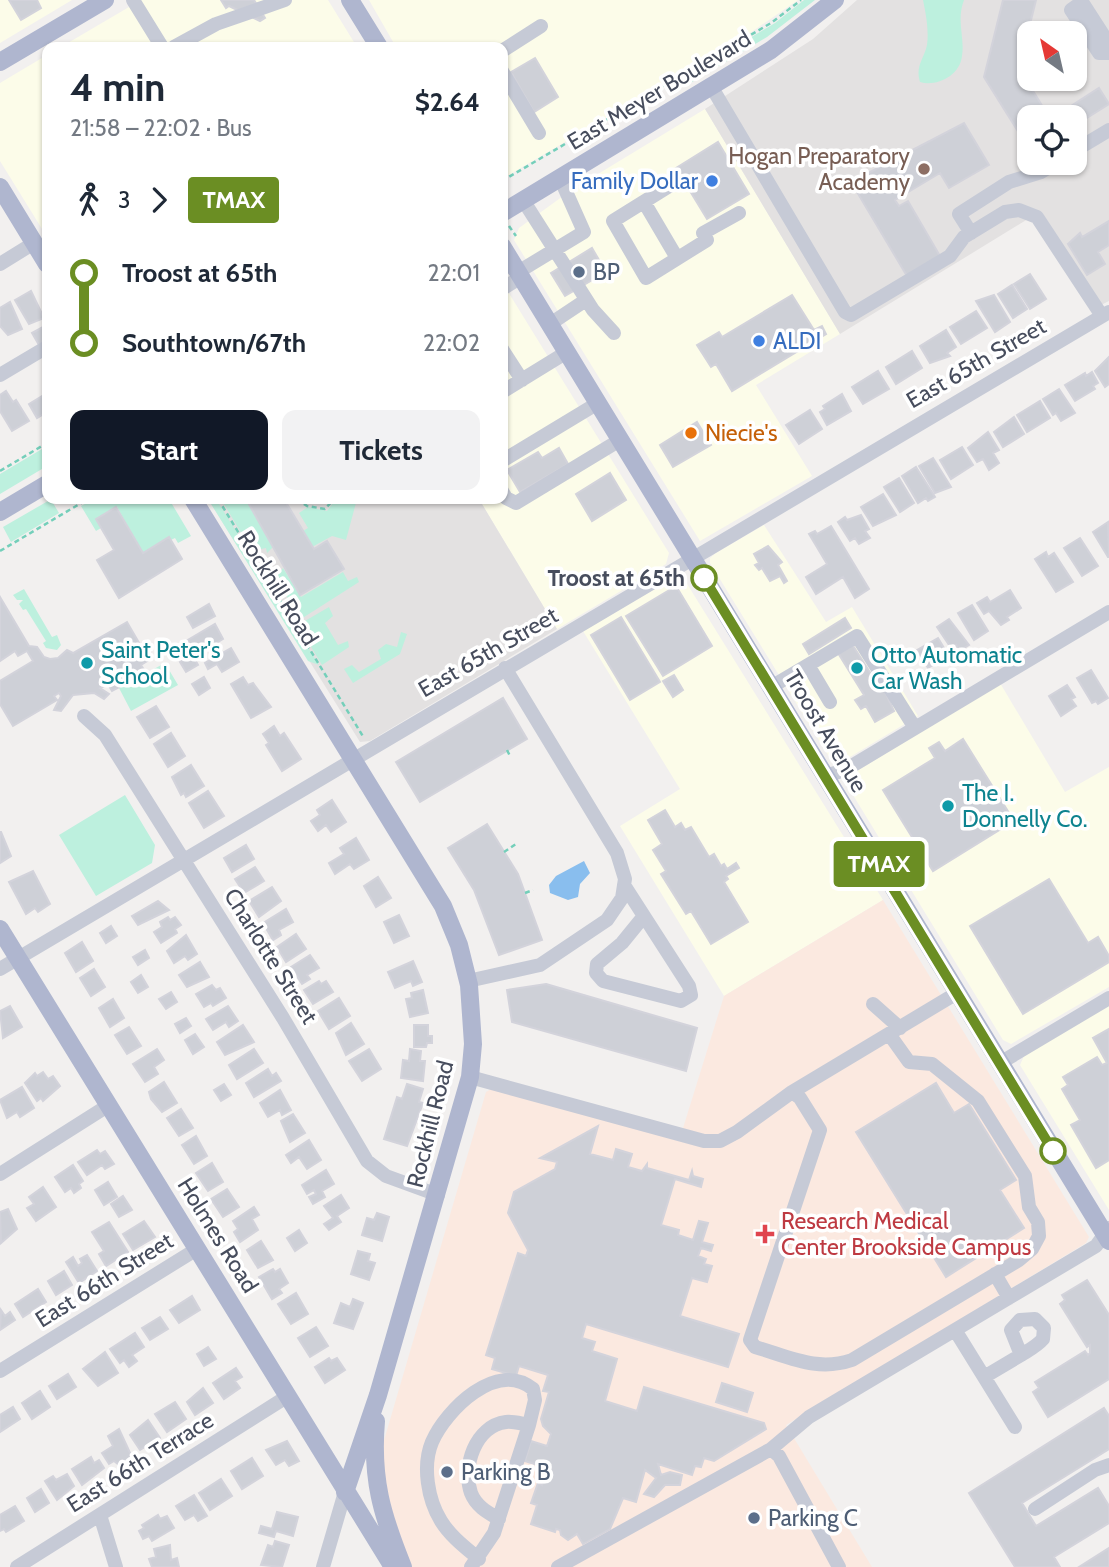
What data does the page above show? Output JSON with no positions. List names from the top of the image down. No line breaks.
{"streets":{"main road":["East Meyer Boulevard","Rockhill Road","Troost Avenue","Holmes Road"],"street":["East 65th Street","Charlotte Street","East 66th Street","East 66th Terrace"]},"crossings":[["East 65th Street","Rockhill Road"],["East 65th Street","Troost Avenue"],["East 65th Street","Charlotte Street"],["East 65th Street","Holmes Road"],["Rockhill Road","Charlotte Street"],["Rockhill Road","Holmes Road"],["Holmes Road","East 66th Street"],["Holmes Road","East 66th Terrace"]],"places":{"other":["Hogan Preparatory Academy","Family Dollar","BP","ALDI","Niecie's","Troost at 65th","Saint Peter's School","Otto Automatic Car Wash","The I. Donnelly Co.","Parking B","Parking C"],"health":["Research Medical Center Brookside Campus"]},"lines":["bus line TMAX"],"north":"top left","page":{"on_map":"TMAX","heading":["4 min","21:58 – 22:02 · Bus","$2.64"],"legs":["3","TMAX"],"list":[{"name":"Troost at 65th","value":"22:01"},{"name":"Southtown/67th","value":"22:02"}],"buttons":["Start","Tickets"]}}
